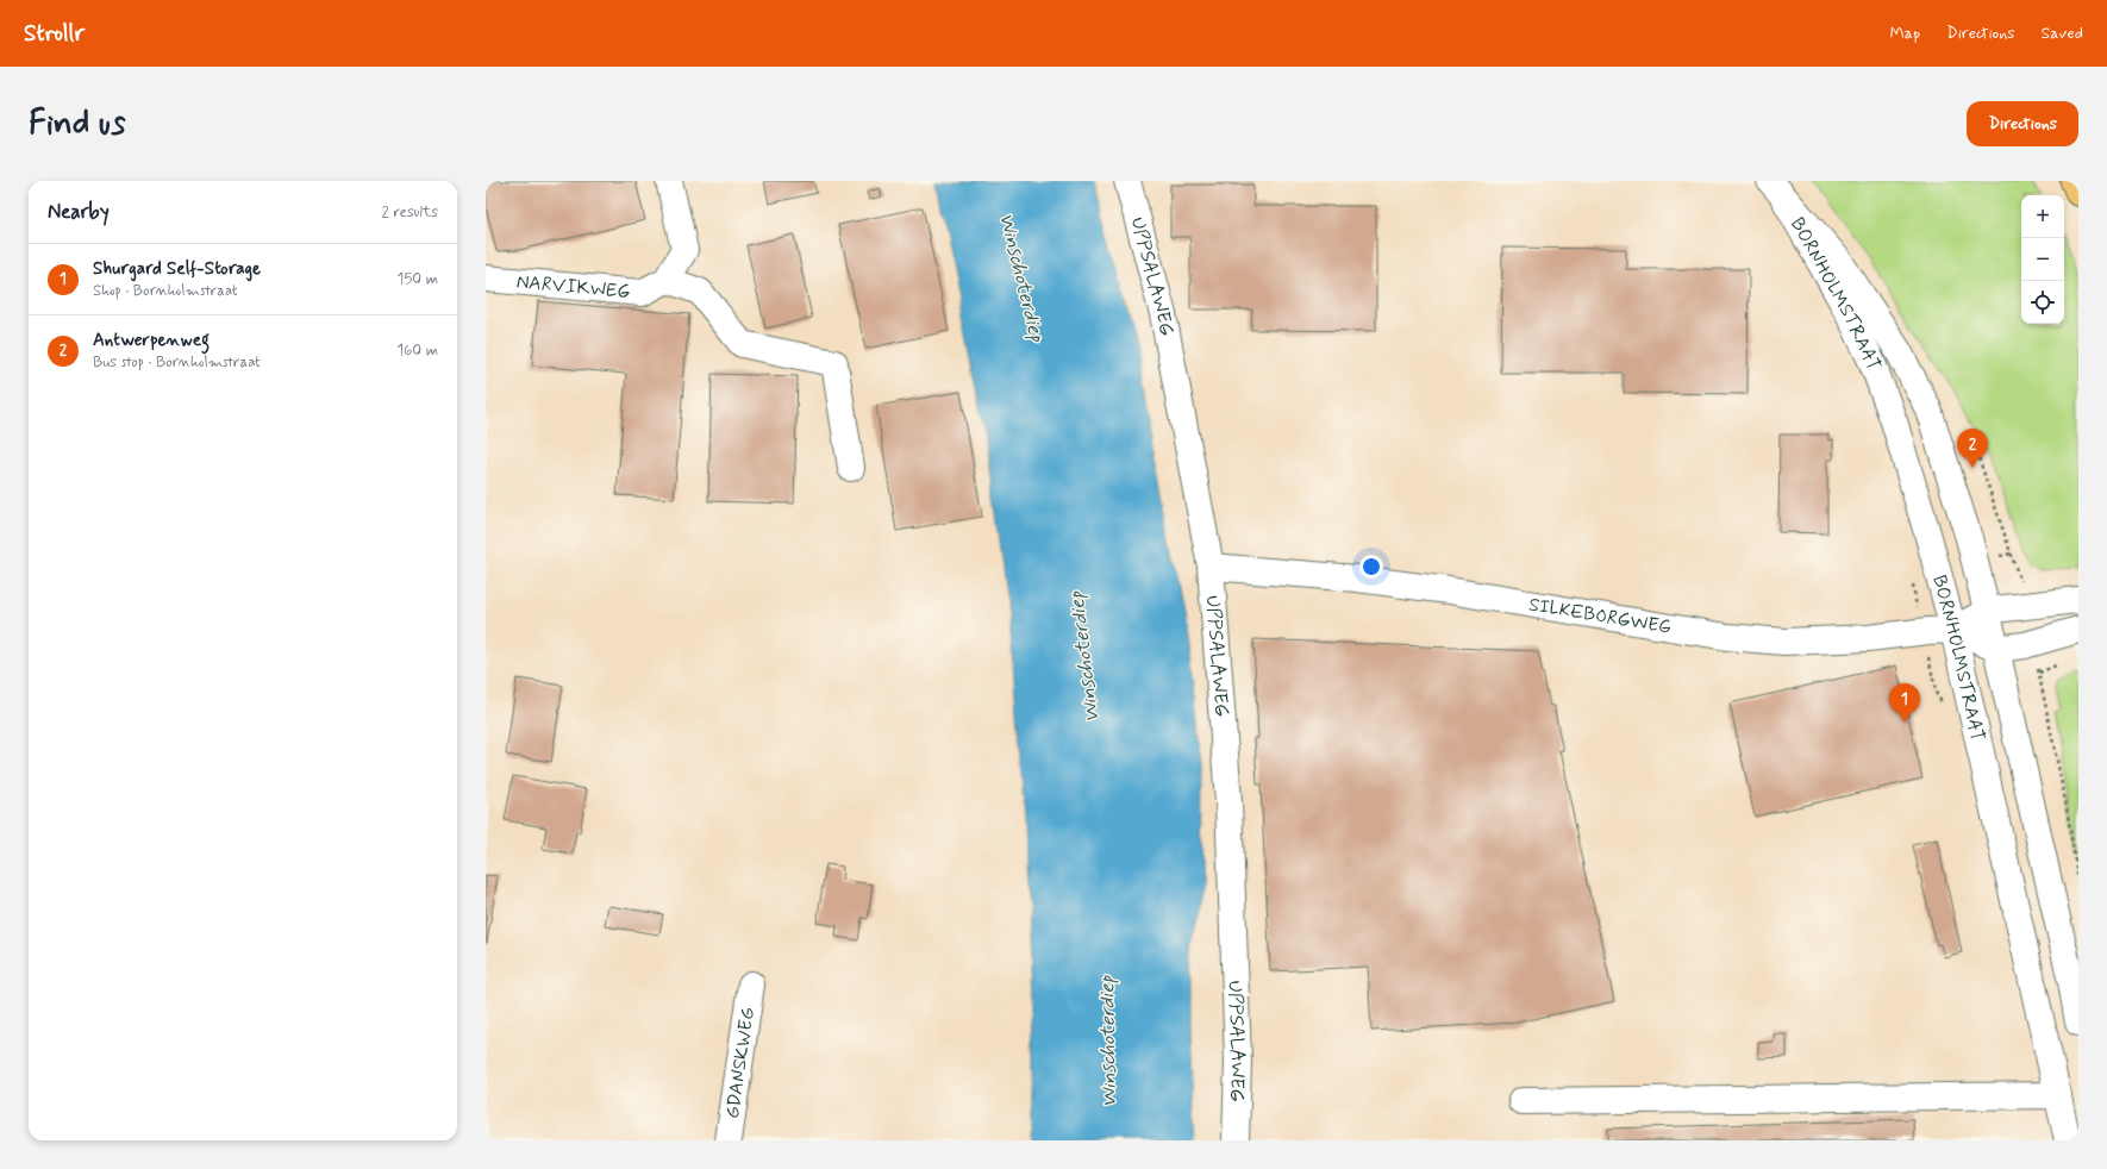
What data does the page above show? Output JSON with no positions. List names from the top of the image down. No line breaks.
{"streets":{"street":["UPPSALAWEG","NARVIKWEG","BORNHOLMSTRAAT","SILKEBORGWEG","GDANSKWEG"]},"crossings":[["UPPSALAWEG","SILKEBORGWEG"],["BORNHOLMSTRAAT","SILKEBORGWEG"]],"water":["Winschoterdiep"],"page":{"header":"Strollr","nav":["Map","Directions","Saved"],"buttons":"Directions","title":"Find us","heading":["Nearby","2 results"],"map_buttons":["+","−"],"list":[{"mark":"1","name":"Shurgard Self-Storage","note":"Shop · Bornholmstraat","value":"150 m"},{"mark":"2","name":"Antwerpenweg","note":"Bus stop · Bornholmstraat","value":"160 m"}],"pins":["2","1"]}}
